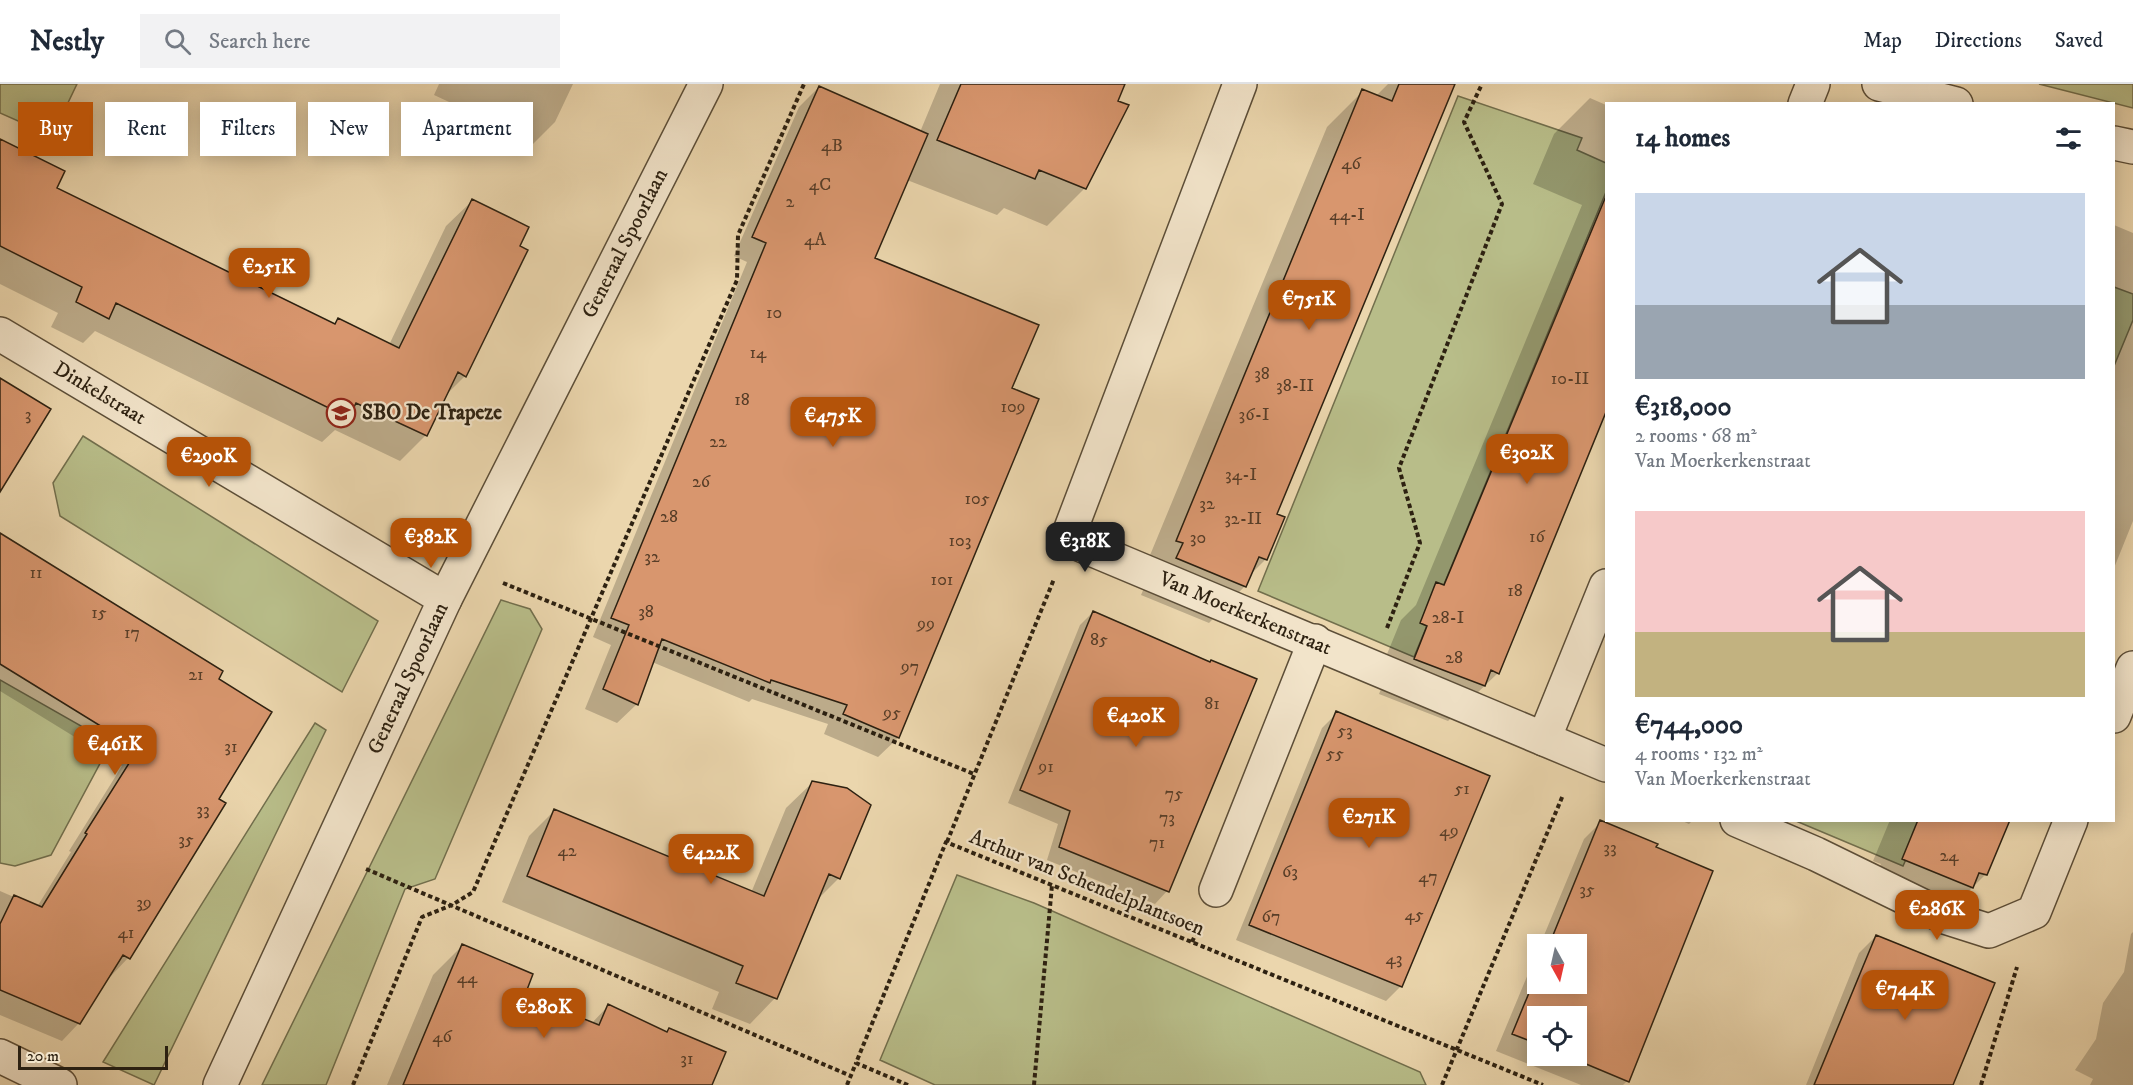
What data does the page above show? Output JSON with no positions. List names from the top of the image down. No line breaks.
{"streets":{"street":["Generaal Spoorlaan","Dinkelstraat","Van Moerkerkenstraat"],"path":["Arthur van Schendelplantsoen"]},"crossings":[["Generaal Spoorlaan","Dinkelstraat"]],"places":{"school or university":["SBO De Trapeze"]},"house_numbers":["4B","46","4C","2","44-I","4A","10","14","38","10-II","38-II","18","109","3","36-I","22","34-I","26","105","32","28","32-II","16","30","103","32","11","101","18","38","15","28-I","99","17","85","28","97","21","81","95","53","31","55","91","51","75","33","73","49","35","71","33","42","24","63","47","35","39","45","67","41","43","44","46","31"],"scale_bar":"20 m","north":"bottom","page":{"header":"Nestly","search":"Search here","nav":["Map","Directions","Saved"],"chip":["Buy","Rent","Filters","New","Apartment"],"heading":"14 homes","list":[{"name":"€318,000","note":"2 rooms · 68 m² · Van Moerkerkenstraat"},{"name":"€744,000","note":"4 rooms · 132 m² · Van Moerkerkenstraat"}],"price":["€251K","€751K","€475K","€302K","€290K","€382K","€318K","€420K","€461K","€271K","€422K","€286K","€744K","€280K"],"scale":"20 m"}}
